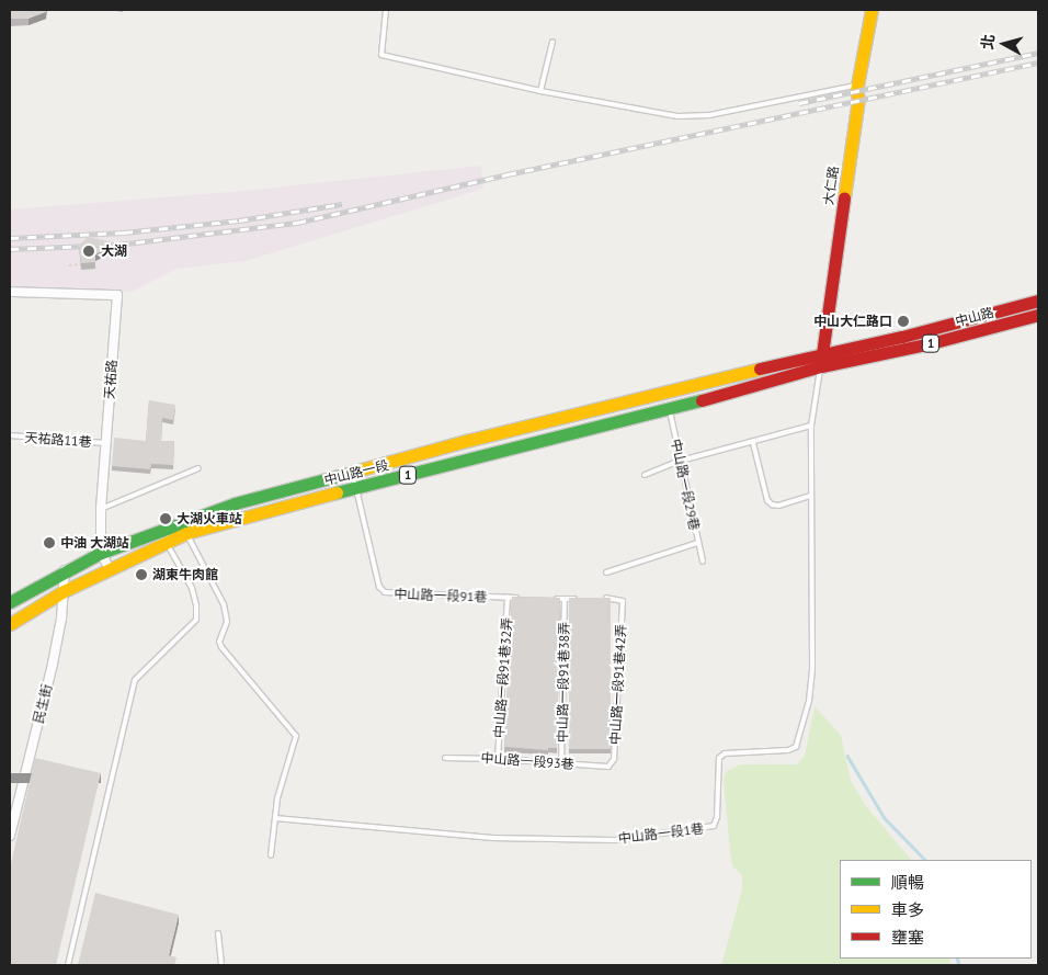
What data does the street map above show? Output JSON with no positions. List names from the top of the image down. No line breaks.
{"streets":{"main road":["大仁路","中山路","1","中山路一段"],"street":["天祐路","民生街"],"lane":["天祐路11巷","中山路一段29巷","中山路一段91巷","中山路一段91巷32弄","中山路一段91巷38弄","中山路一段91巷42弄","中山路一段93巷","中山路一段1巷"]},"crossings":[["大仁路","中山路"],["大仁路","中山路一段"],["大仁路","中山路一段1巷"],["中山路","中山路一段"],["中山路","中山路一段1巷"],["天祐路","天祐路11巷"],["天祐路","中山路一段"],["中山路一段","中山路一段29巷"],["中山路一段","中山路一段91巷"],["中山路一段","民生街"],["中山路一段","中山路一段1巷"],["中山路一段91巷","中山路一段91巷32弄"],["中山路一段91巷32弄","中山路一段93巷"],["中山路一段91巷38弄","中山路一段93巷"],["中山路一段91巷42弄","中山路一段93巷"]],"places":["大湖","中山大仁路口","大湖火車站","中油 大湖站","湖東牛肉館"],"legend":["順暢","車多","壅塞"],"north":"left"}
